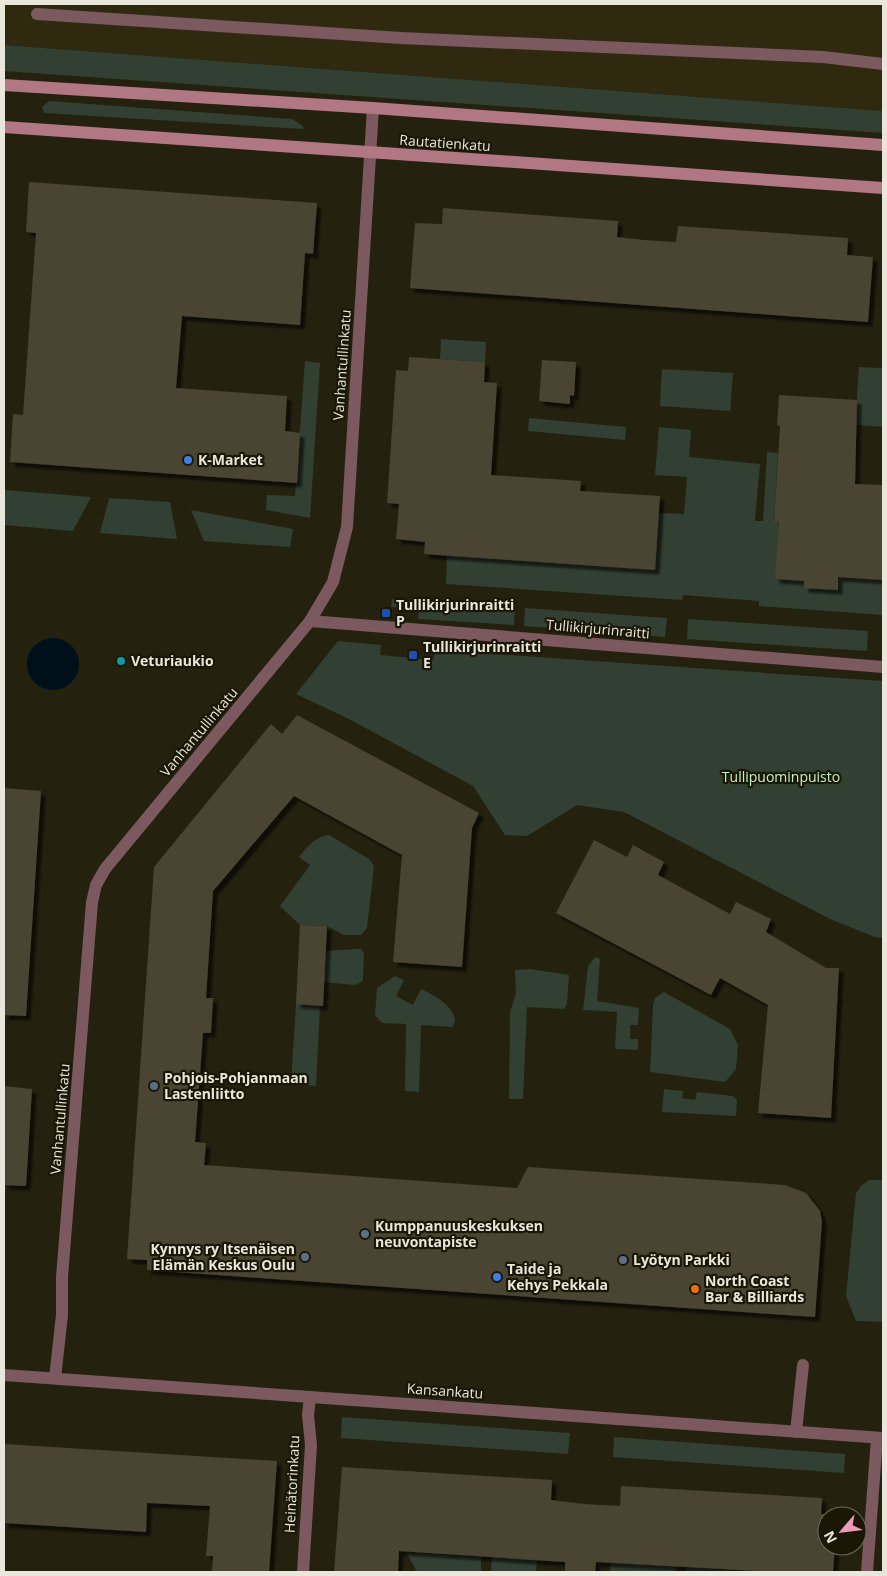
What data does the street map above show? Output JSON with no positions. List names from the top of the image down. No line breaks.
{"streets":{"main road":["Rautatienkatu"],"street":["Vanhantullinkatu","Tullikirjurinraitti","Kansankatu","Heinätorinkatu"]},"crossings":[["Rautatienkatu","Vanhantullinkatu"],["Vanhantullinkatu","Tullikirjurinraitti"],["Vanhantullinkatu","Kansankatu"],["Kansankatu","Heinätorinkatu"]],"parks":["Tullipuominpuisto"],"places":{"other":["K-Market","Veturiaukio","Pohjois-Pohjanmaan Lastenliitto","Kumppanuuskeskuksen neuvontapiste","Kynnys ry Itsenäisen Elämän Keskus Oulu","Lyötyn Parkki","Taide ja Kehys Pekkala","North Coast Bar & Billiards"],"transit":["Tullikirjurinraitti P","Tullikirjurinraitti E"]},"north":"bottom left"}
